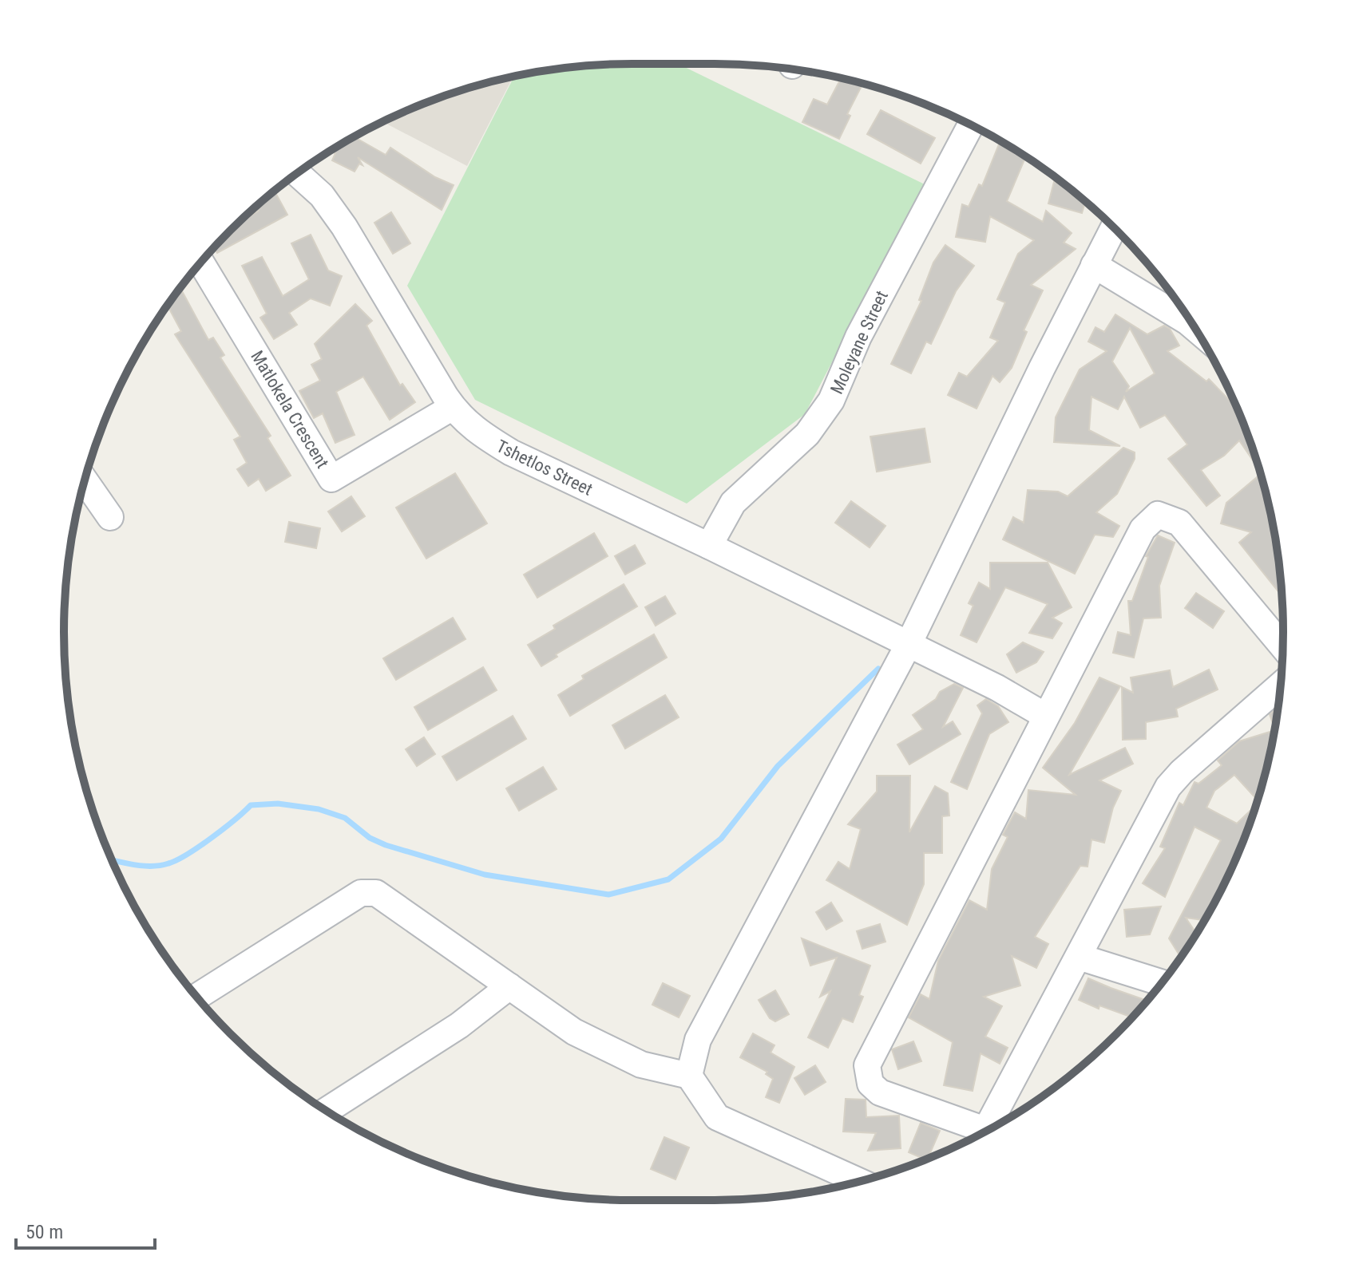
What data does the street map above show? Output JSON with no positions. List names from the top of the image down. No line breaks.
{"streets":{"street":["Moleyane Street","Matlokela Crescent","Tshetlos Street"]},"crossings":[["Moleyane Street","Tshetlos Street"],["Matlokela Crescent","Tshetlos Street"]],"scale_bar":"50 m"}
